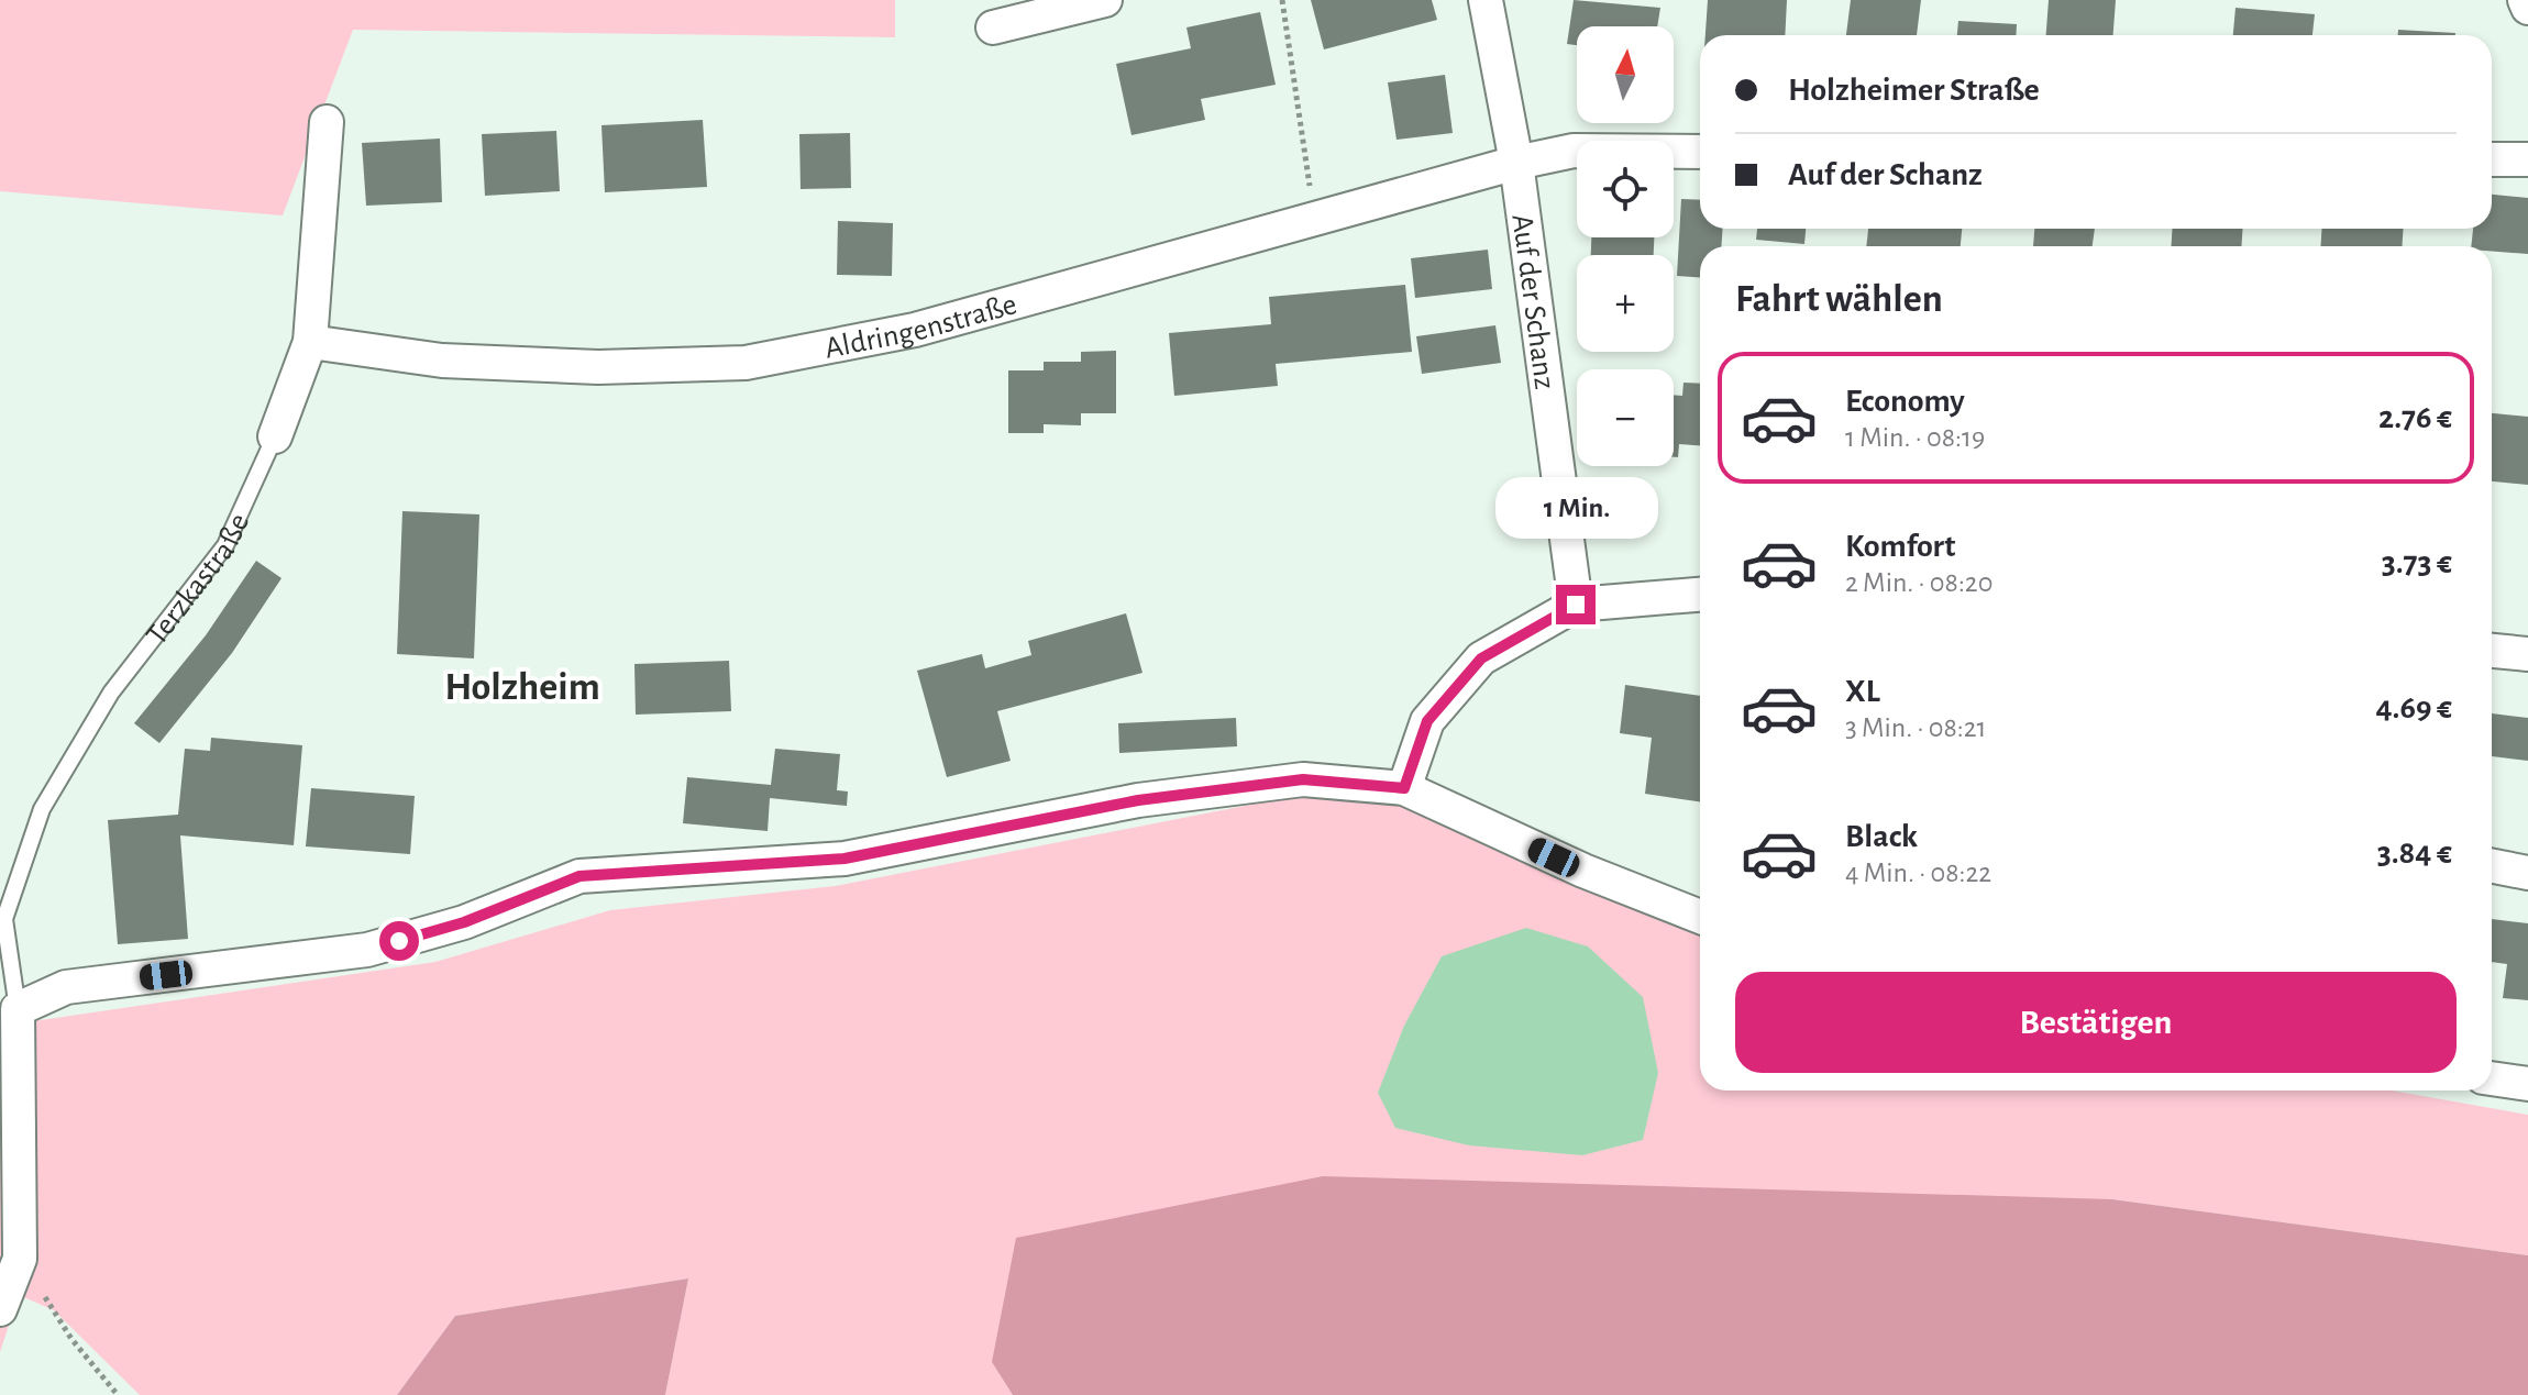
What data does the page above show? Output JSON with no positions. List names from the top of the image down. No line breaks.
{"streets":{"street":["Auf der Schanz","Aldringenstraße","Terzkastraße"]},"crossings":[["Auf der Schanz","Aldringenstraße"],["Aldringenstraße","Terzkastraße"]],"districts":["Holzheim"],"north":"top","page":{"map_buttons":["+","−"],"banner":["Holzheimer Straße","Auf der Schanz"],"heading":"Fahrt wählen","list":[{"name":"Economy","note":"1 Min. · 08:19","value":"2.76 €"},{"name":"Komfort","note":"2 Min. · 08:20","value":"3.73 €"},{"name":"XL","note":"3 Min. · 08:21","value":"4.69 €"},{"name":"Black","note":"4 Min. · 08:22","value":"3.84 €"}],"bubble":"1 Min.","buttons":"Bestätigen"}}
